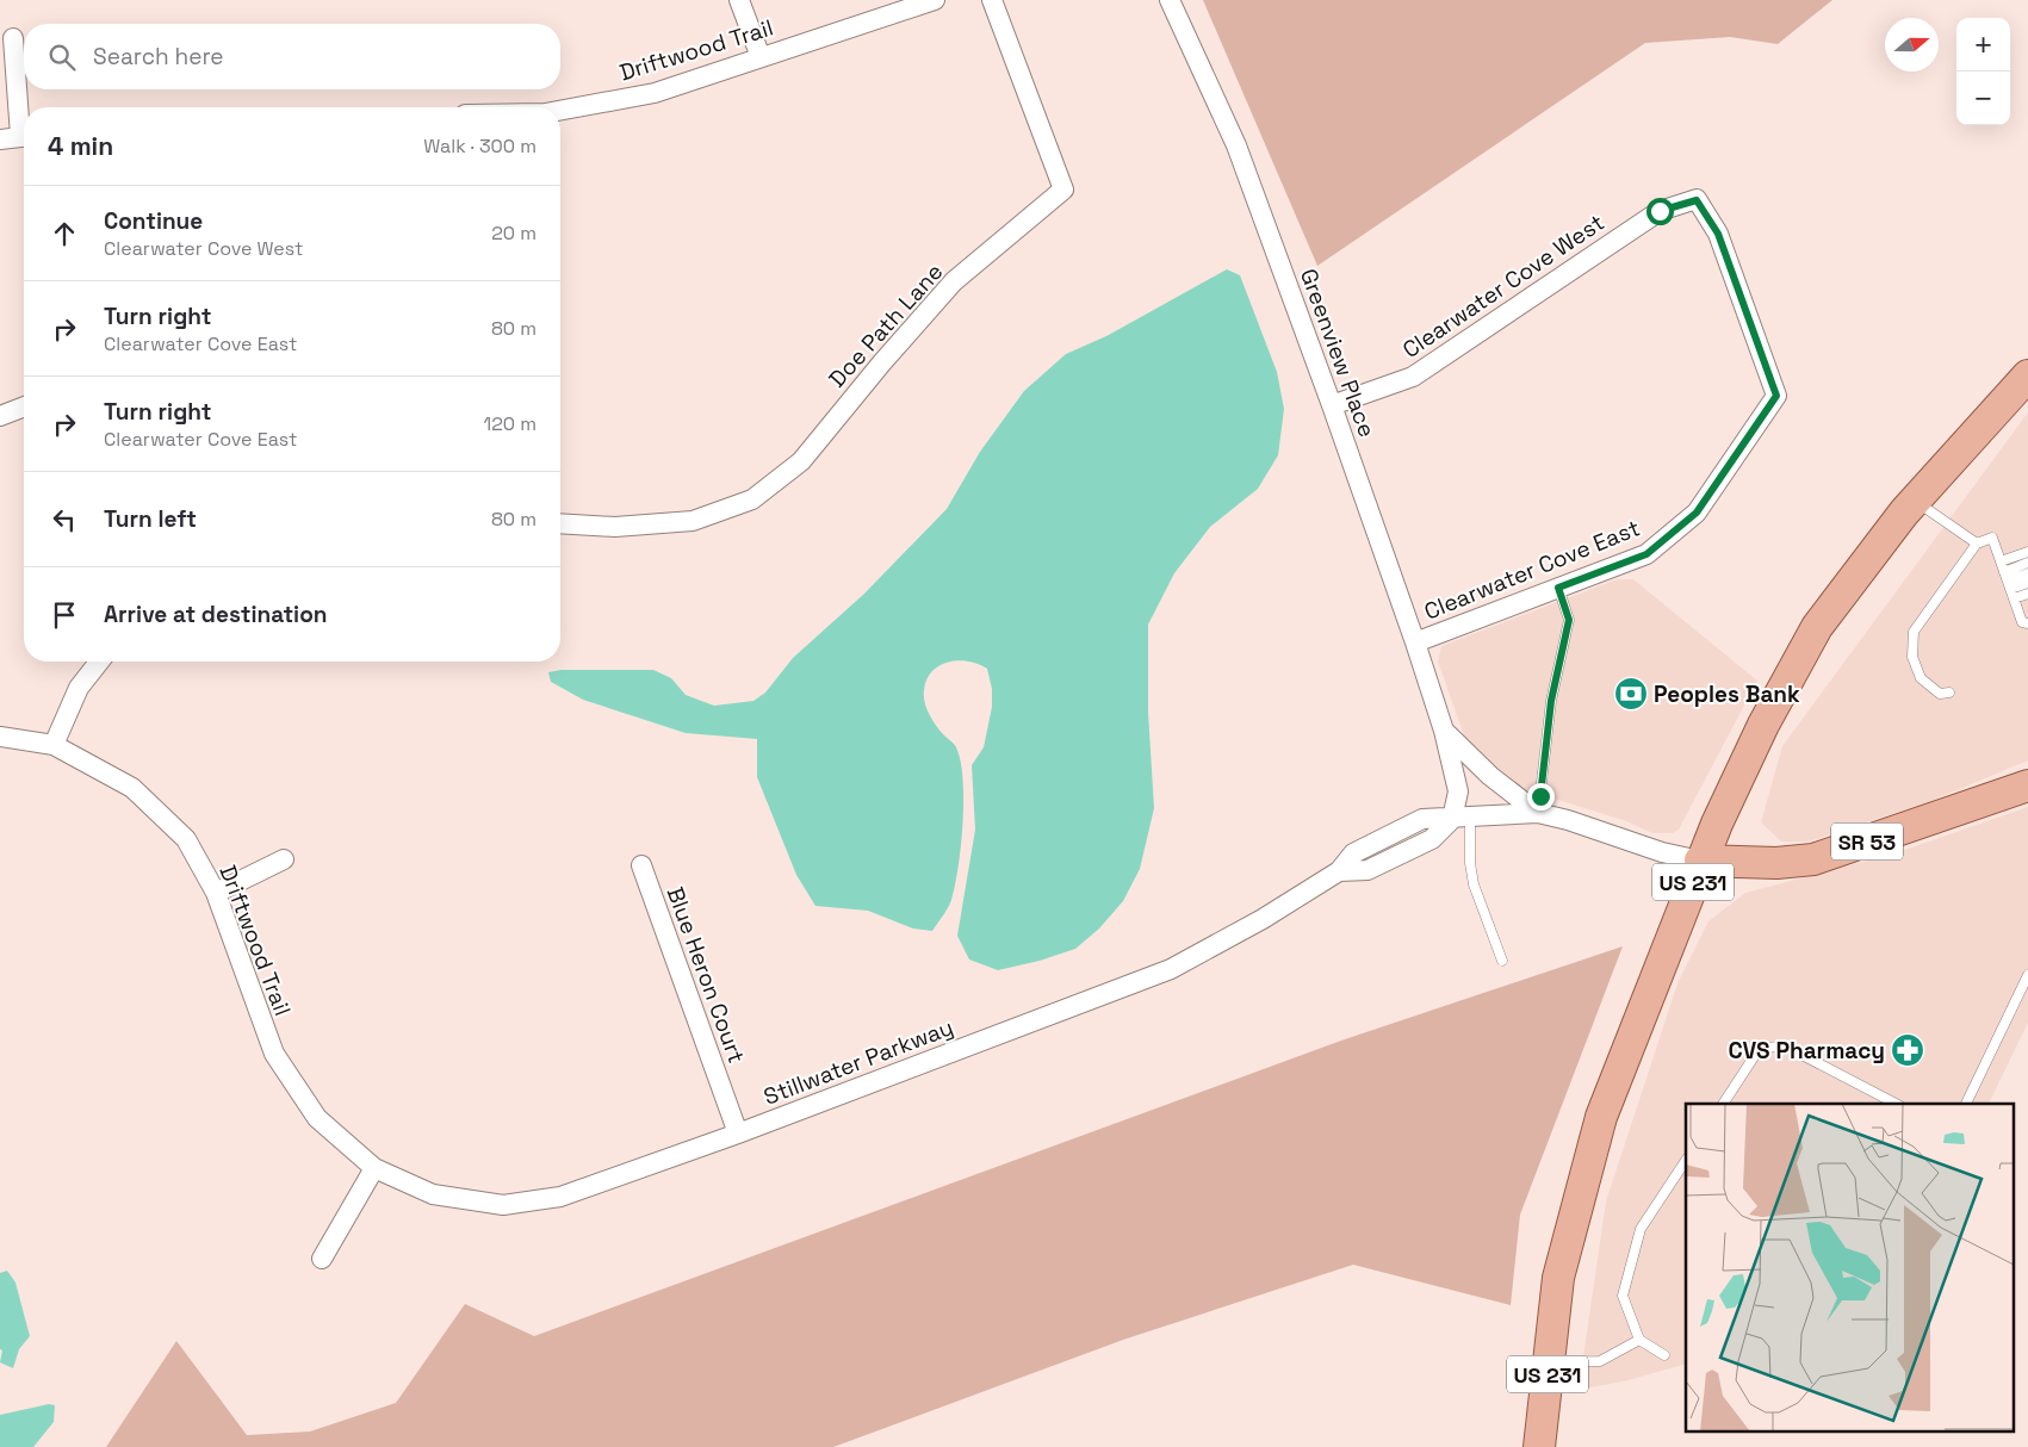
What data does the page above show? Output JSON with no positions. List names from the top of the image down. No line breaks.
{"streets":{"main road":["SR 53","US 231"],"street":["Driftwood Trail","Clearwater Cove West","Doe Path Lane","Greenview Place","Clearwater Cove East","Blue Heron Court","Stillwater Parkway"]},"crossings":[["Driftwood Trail","Stillwater Parkway"],["Clearwater Cove West","Greenview Place"],["Clearwater Cove West","Clearwater Cove East"],["Greenview Place","Clearwater Cove East"],["Greenview Place","Stillwater Parkway"],["SR 53","US 231"],["Blue Heron Court","Stillwater Parkway"]],"places":{"bank":["Peoples Bank"],"pharmacy":["CVS Pharmacy"]},"north":"right","page":{"map_buttons":["+","−"],"search":"Search here","heading":["4 min","Walk · 300 m"],"list":[["Continue","Clearwater Cove West","20 m"],["Turn right","Clearwater Cove East","80 m"],["Turn right","Clearwater Cove East","120 m"],["Turn left","80 m"],"Arrive at destination"]}}
